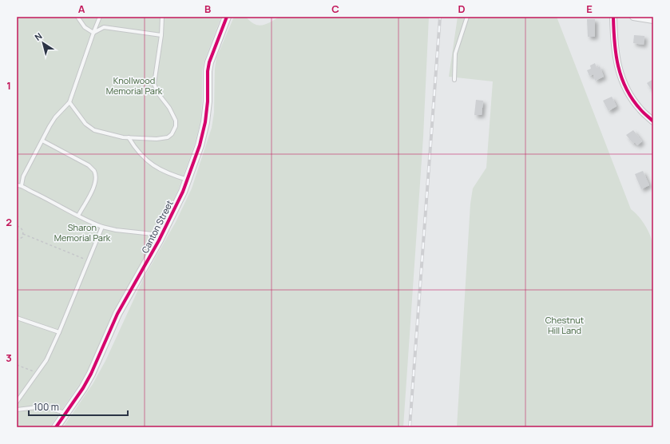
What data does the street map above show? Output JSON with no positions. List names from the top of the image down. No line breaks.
{"streets":{"street":["Canton Street"]},"parks":["Knollwood Memorial Park","Sharon Memorial Park","Chestnut Hill Land"],"scale_bar":"100 m","north":"top left","grid":{"columns":["A","B","C","D","E"],"rows":["1","2","3"]}}
